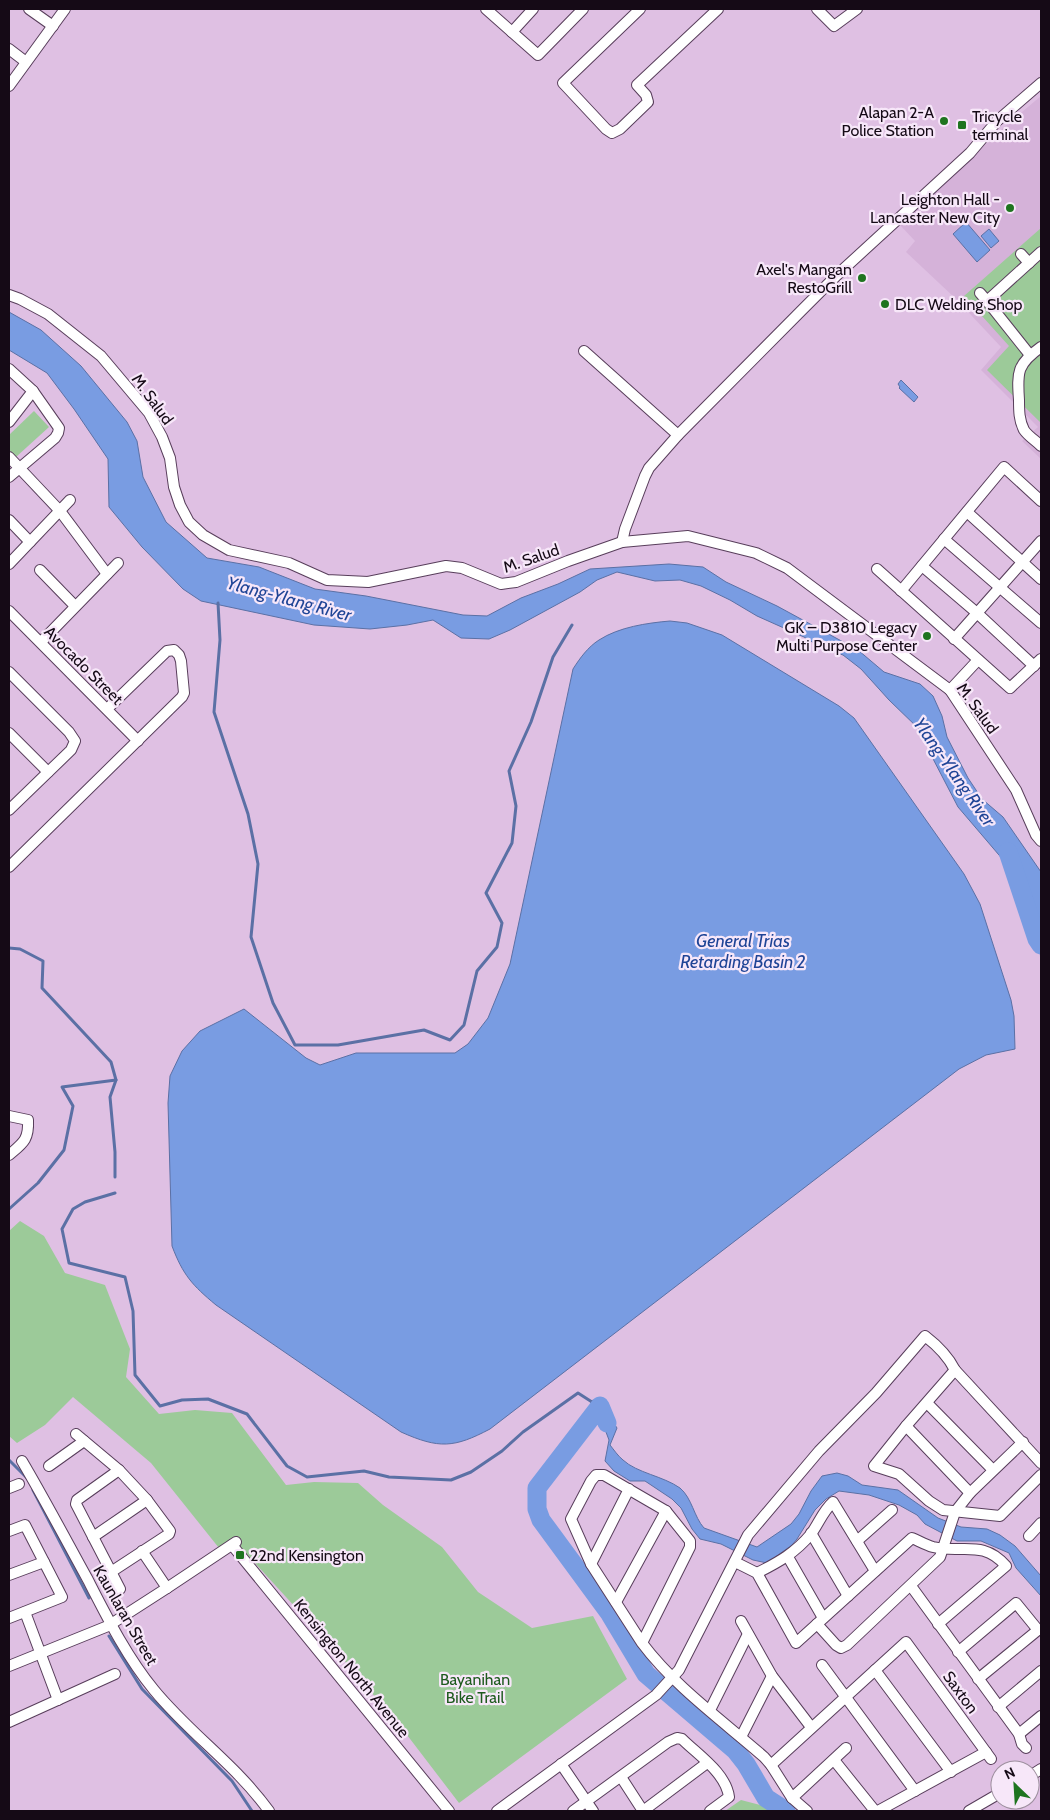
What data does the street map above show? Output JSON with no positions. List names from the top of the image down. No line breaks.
{"streets":{"street":["M. Salud","Avocado Street","Kaunlaran Street","Kensington North Avenue","Saxton"]},"water":["Ylang-Ylang River","General Trias Retarding Basin 2"],"parks":["Bayanihan Bike Trail"],"places":{"other":["Alapan 2-A Police Station","Leighton Hall - Lancaster New City","Axel's Mangan RestoGrill","DLC Welding Shop","GK – D3810 Legacy Multi Purpose Center"],"transit":["Tricycle terminal","22nd Kensington"]},"north":"top left"}
